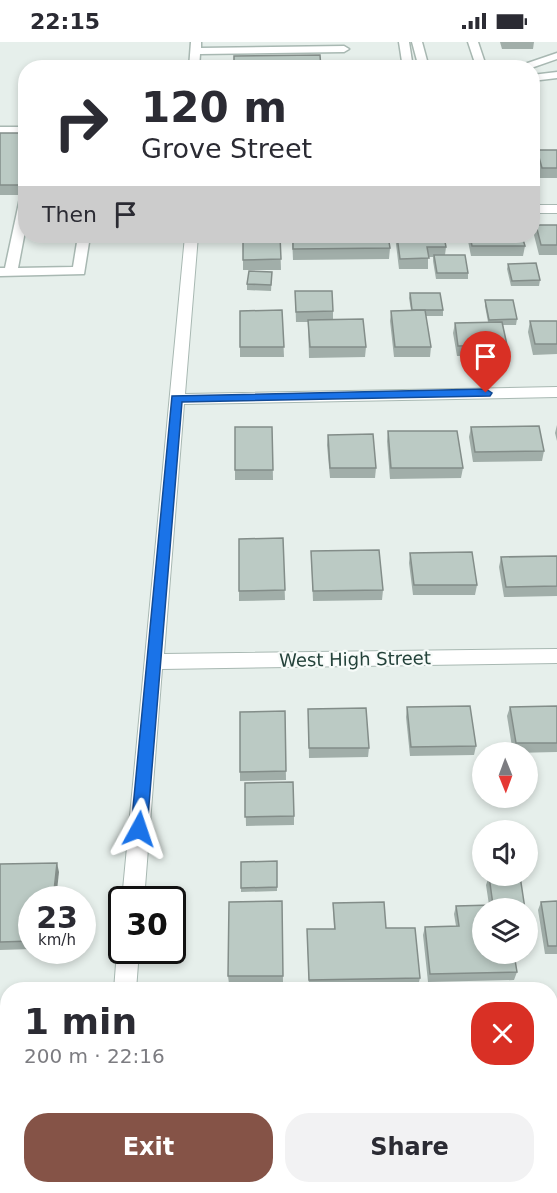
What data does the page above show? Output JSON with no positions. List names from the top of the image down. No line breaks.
{"streets":{"street":["West High Street"]},"north":"bottom","page":{"status":"22:15","turn":["120 m","Grove Street"],"then":"Then","speed":"23 km/h","limit":"30","heading":["1 min","200 m · 22:16"],"buttons":["Exit","Share"]}}
